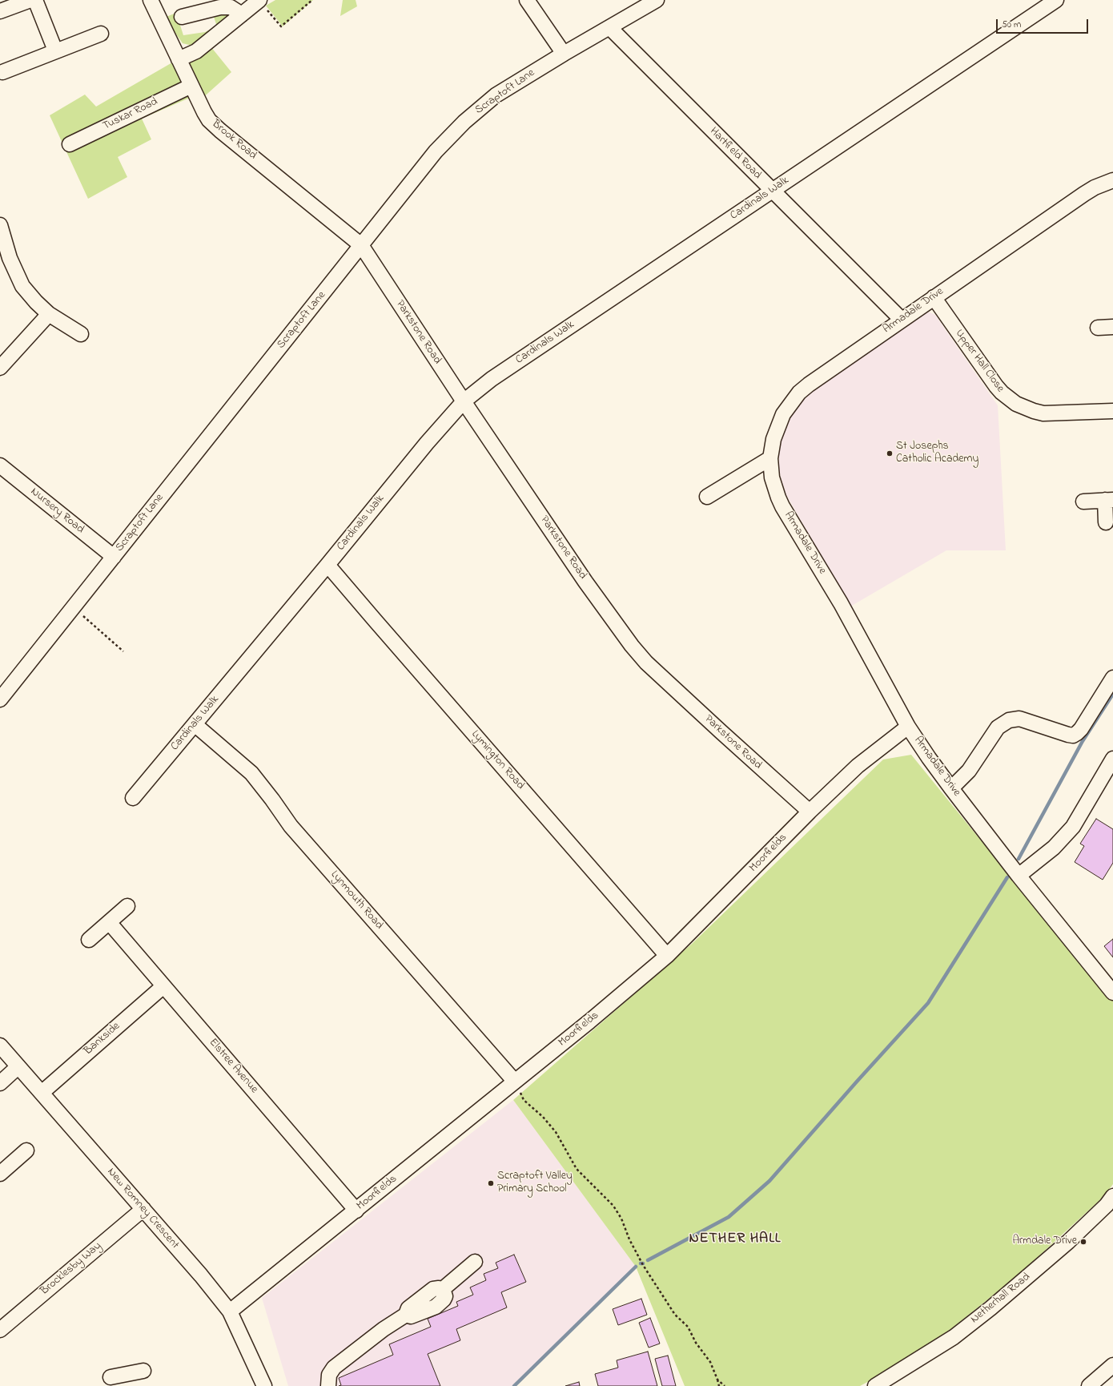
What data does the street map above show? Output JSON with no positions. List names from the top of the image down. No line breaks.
{"streets":{"street":["Scraptoft Lane","Tuskar Road","Brook Road","Hartfield Road","Cardinals Walk","Armadale Drive","Parkstone Road","Upper Hall Close","Nursery Road","Lymington Road","Moorfields","Lynmouth Road","Bankside","Elstree Avenue","New Romney Crescent","Brocklesby Way","Netherhall Road"]},"crossings":[["Scraptoft Lane","Brook Road"],["Scraptoft Lane","Hartfield Road"],["Scraptoft Lane","Parkstone Road"],["Scraptoft Lane","Nursery Road"],["Tuskar Road","Brook Road"],["Brook Road","Parkstone Road"],["Hartfield Road","Cardinals Walk"],["Hartfield Road","Armadale Drive"],["Cardinals Walk","Parkstone Road"],["Cardinals Walk","Lymington Road"],["Cardinals Walk","Lynmouth Road"],["Armadale Drive","Upper Hall Close"],["Armadale Drive","Moorfields"],["Parkstone Road","Moorfields"],["Lymington Road","Moorfields"],["Moorfields","Lynmouth Road"],["Moorfields","Elstree Avenue"],["Moorfields","New Romney Crescent"],["Bankside","Elstree Avenue"],["Bankside","New Romney Crescent"],["New Romney Crescent","Brocklesby Way"]],"districts":["NETHER HALL"],"places":["St Josephs Catholic Academy","Scraptoft Valley Primary School","Armdale Drive"],"scale_bar":"50 m"}
